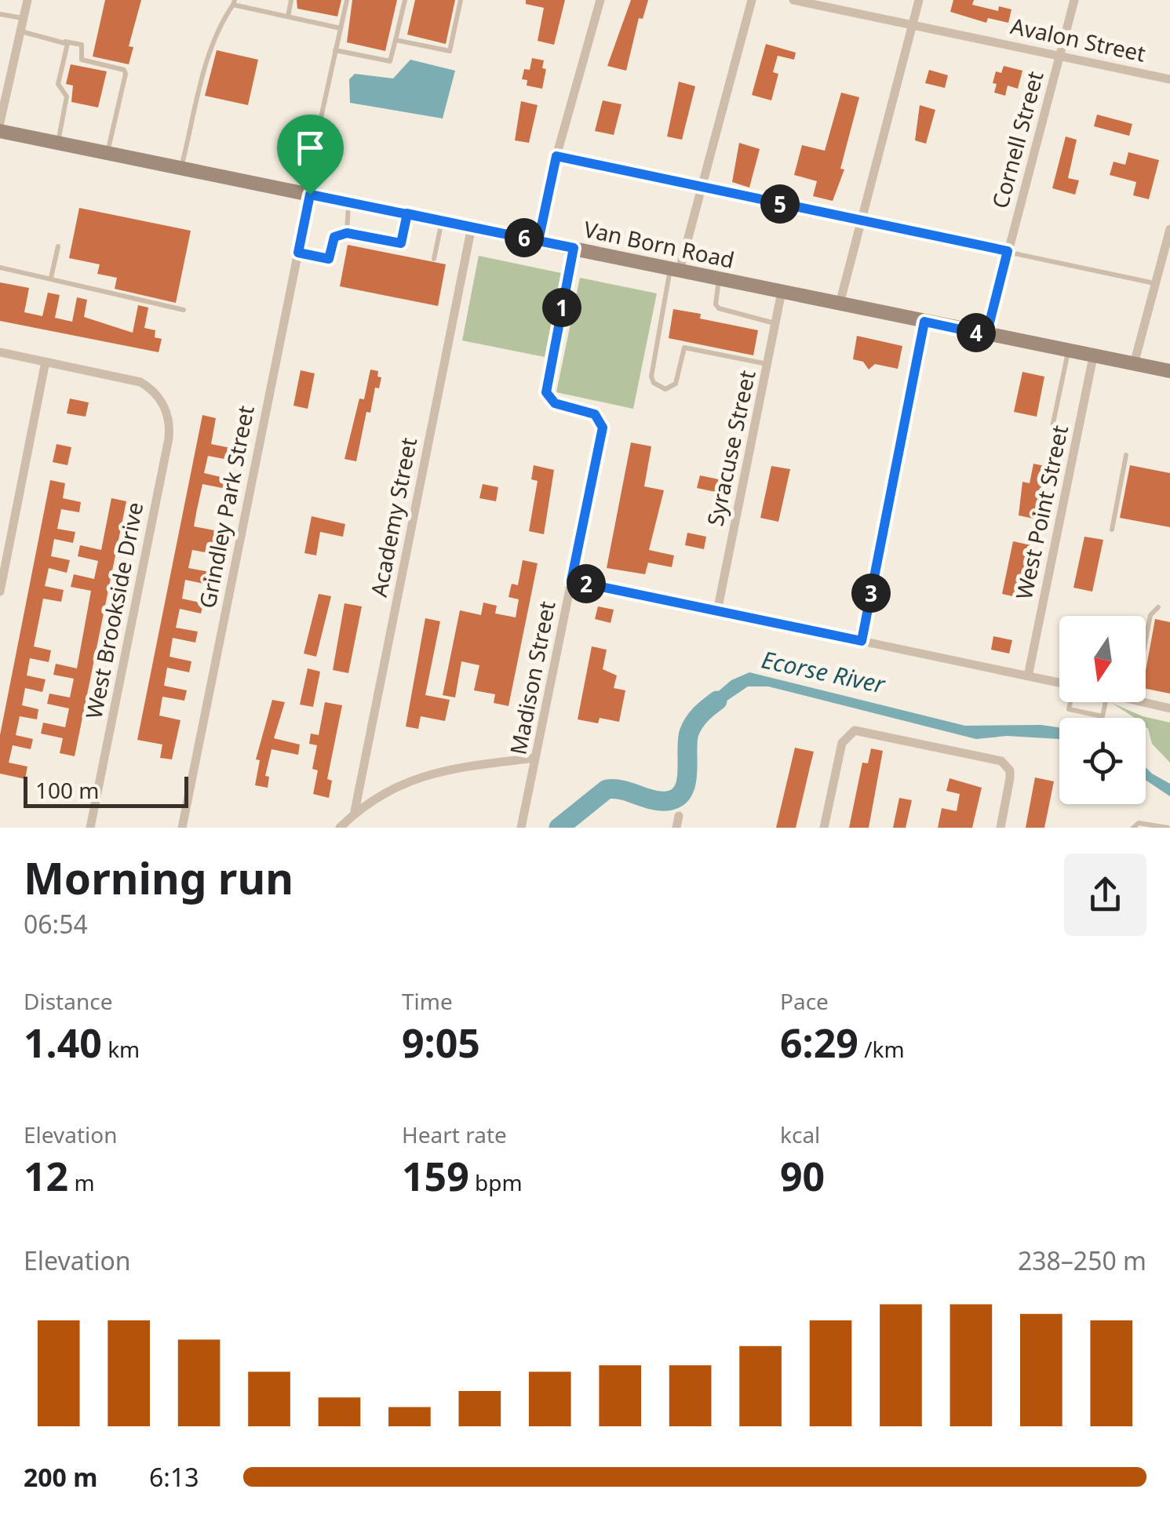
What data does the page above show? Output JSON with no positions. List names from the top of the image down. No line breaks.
{"streets":{"main road":["Van Born Road"],"street":["Avalon Street","Cornell Street","Syracuse Street","Grindley Park Street","West Point Street","Academy Street","West Brookside Drive","Madison Street"]},"crossings":[["Avalon Street","Cornell Street"],["Cornell Street","Van Born Road"],["Van Born Road","Syracuse Street"],["Van Born Road","Grindley Park Street"],["Van Born Road","West Point Street"],["Van Born Road","Academy Street"],["Van Born Road","Madison Street"]],"water":["Ecorse River"],"scale_bar":"100 m","north":"bottom","page":{"pins":["5","6","1","4","2","3"],"scale":"100 m","heading":["Morning run","06:54"],"stats":[["Distance","1.40 km"],["Time","9:05"],["Pace","6:29 /km"],["Elevation","12 m"],["Heart rate","159 bpm"],["kcal","90"]],"chart":["Elevation","238–250 m"],"list":[{"name":"200 m","note":"6:13"}]}}
